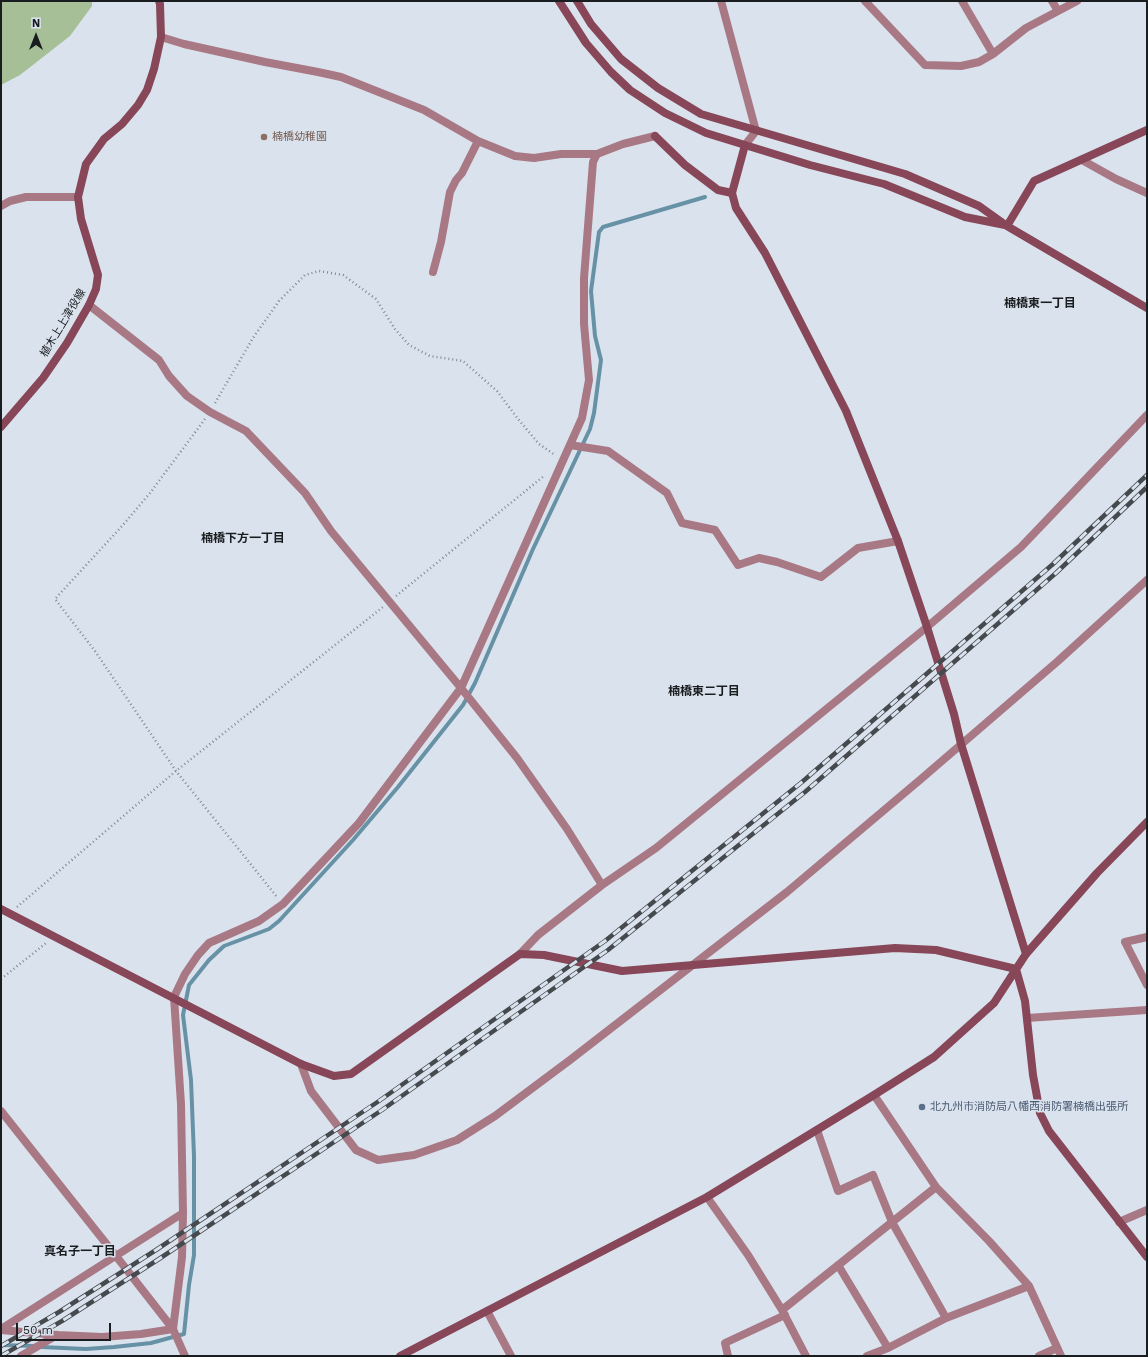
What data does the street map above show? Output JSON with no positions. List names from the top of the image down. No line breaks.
{"streets":{"street":["植木上上津役線"]},"districts":["楠橋東一丁目","楠橋下方一丁目","楠橋東二丁目","真名子一丁目"],"places":["楠橋幼稚園","北九州市消防局八幡西消防署楠橋出張所"],"scale_bar":"50 m","north":"top"}
